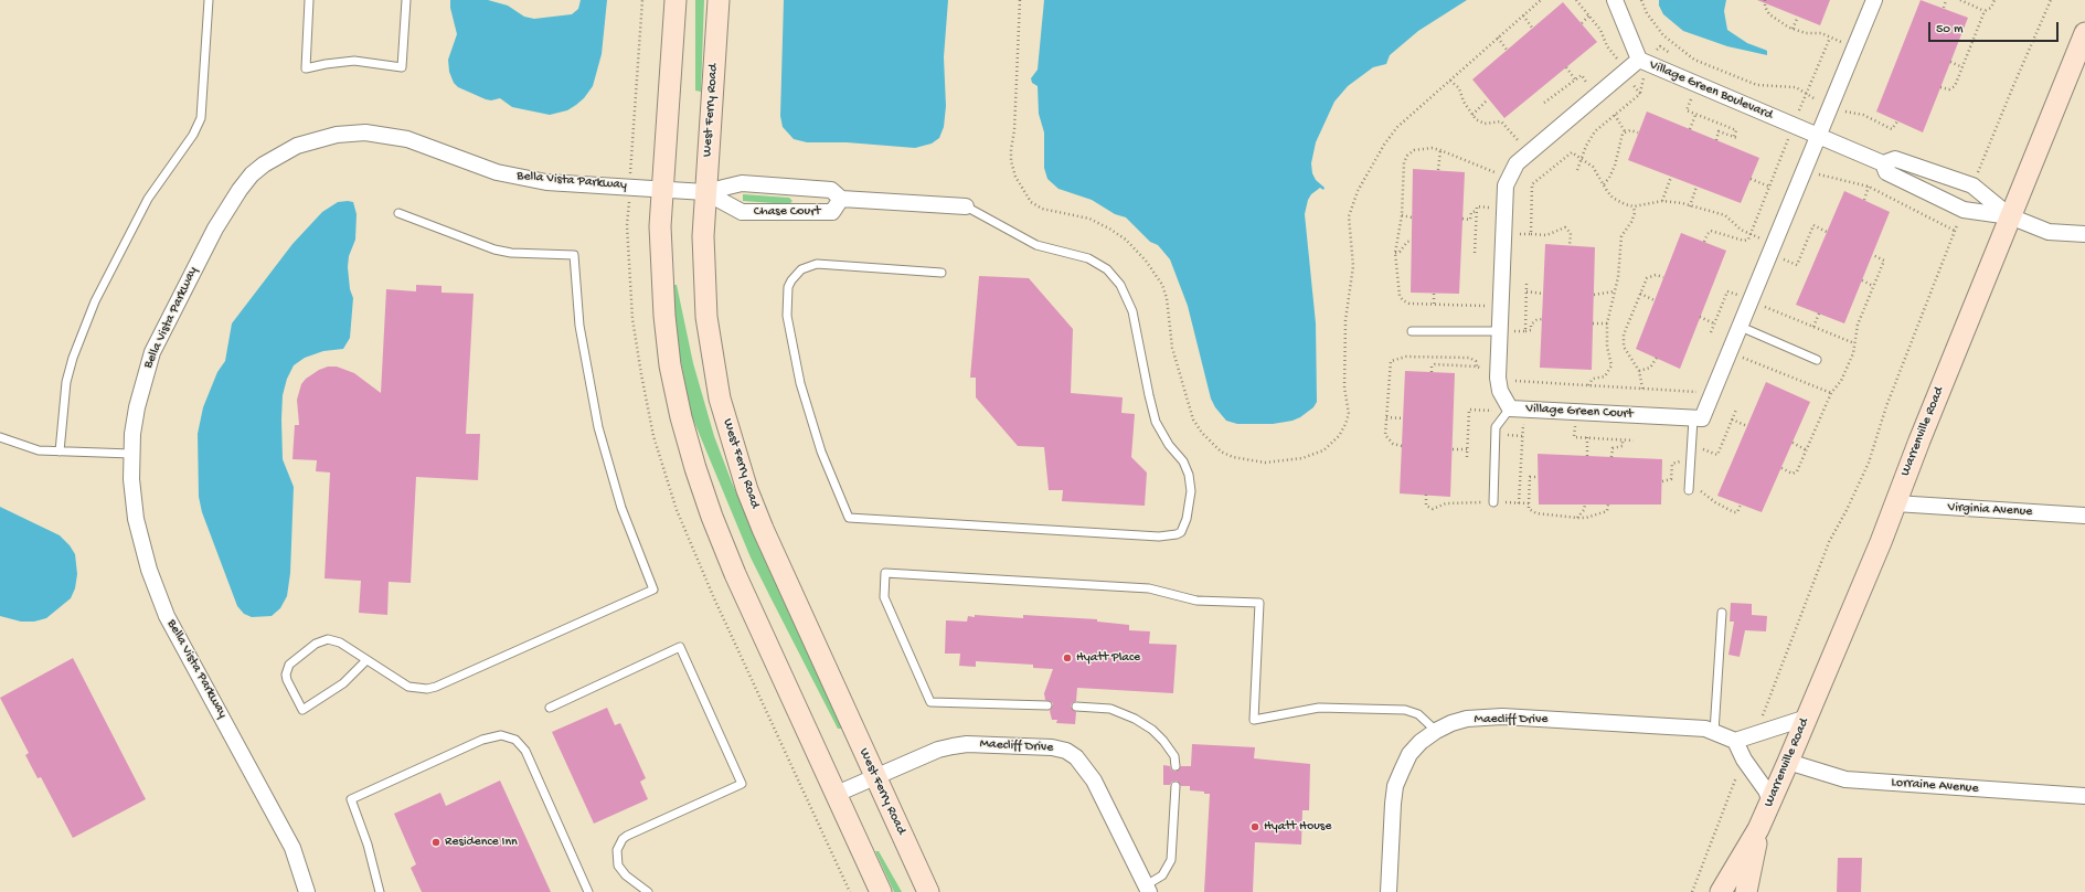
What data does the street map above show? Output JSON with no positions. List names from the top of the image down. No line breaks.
{"streets":{"main road":["West Ferry Road","Warrenville Road"],"street":["Village Green Boulevard","Bella Vista Parkway","Chase Court","Village Green Court","Virginia Avenue","Maecliff Drive","Lorraine Avenue"]},"crossings":[["Village Green Boulevard","Village Green Court"],["Village Green Boulevard","Warrenville Road"],["West Ferry Road","Chase Court"],["West Ferry Road","Maecliff Drive"],["Bella Vista Parkway","Chase Court"],["Warrenville Road","Virginia Avenue"],["Warrenville Road","Lorraine Avenue"]],"places":["Hyatt Place","Hyatt House","Residence Inn"],"scale_bar":"50 m"}
